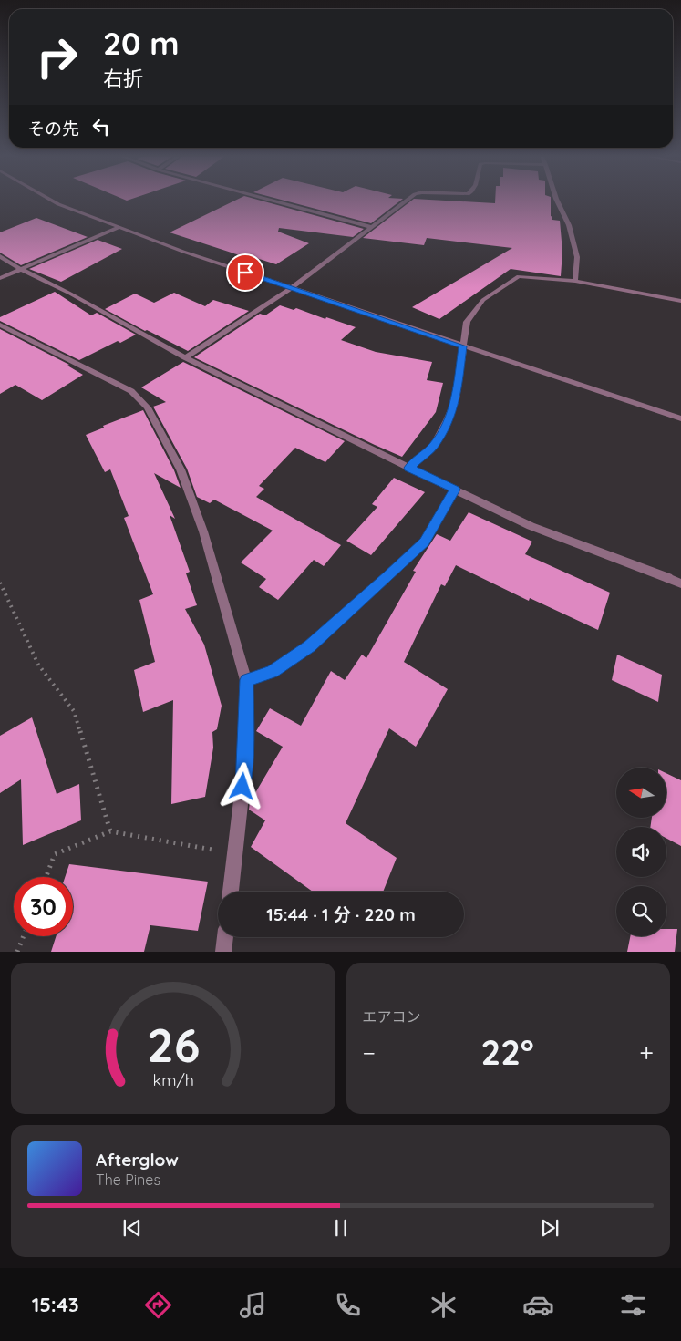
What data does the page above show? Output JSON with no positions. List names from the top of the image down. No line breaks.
{"north":"left","page":{"turn":["20 m","右折"],"then":"その先","limit":"30","trip":"15:44 · 1 分 · 220 m","tile":"エアコン","heat":["−","22°","+"],"song":["Afterglow","The Pines"],"tabs":"15:43","gauge":["26","km/h"]}}
